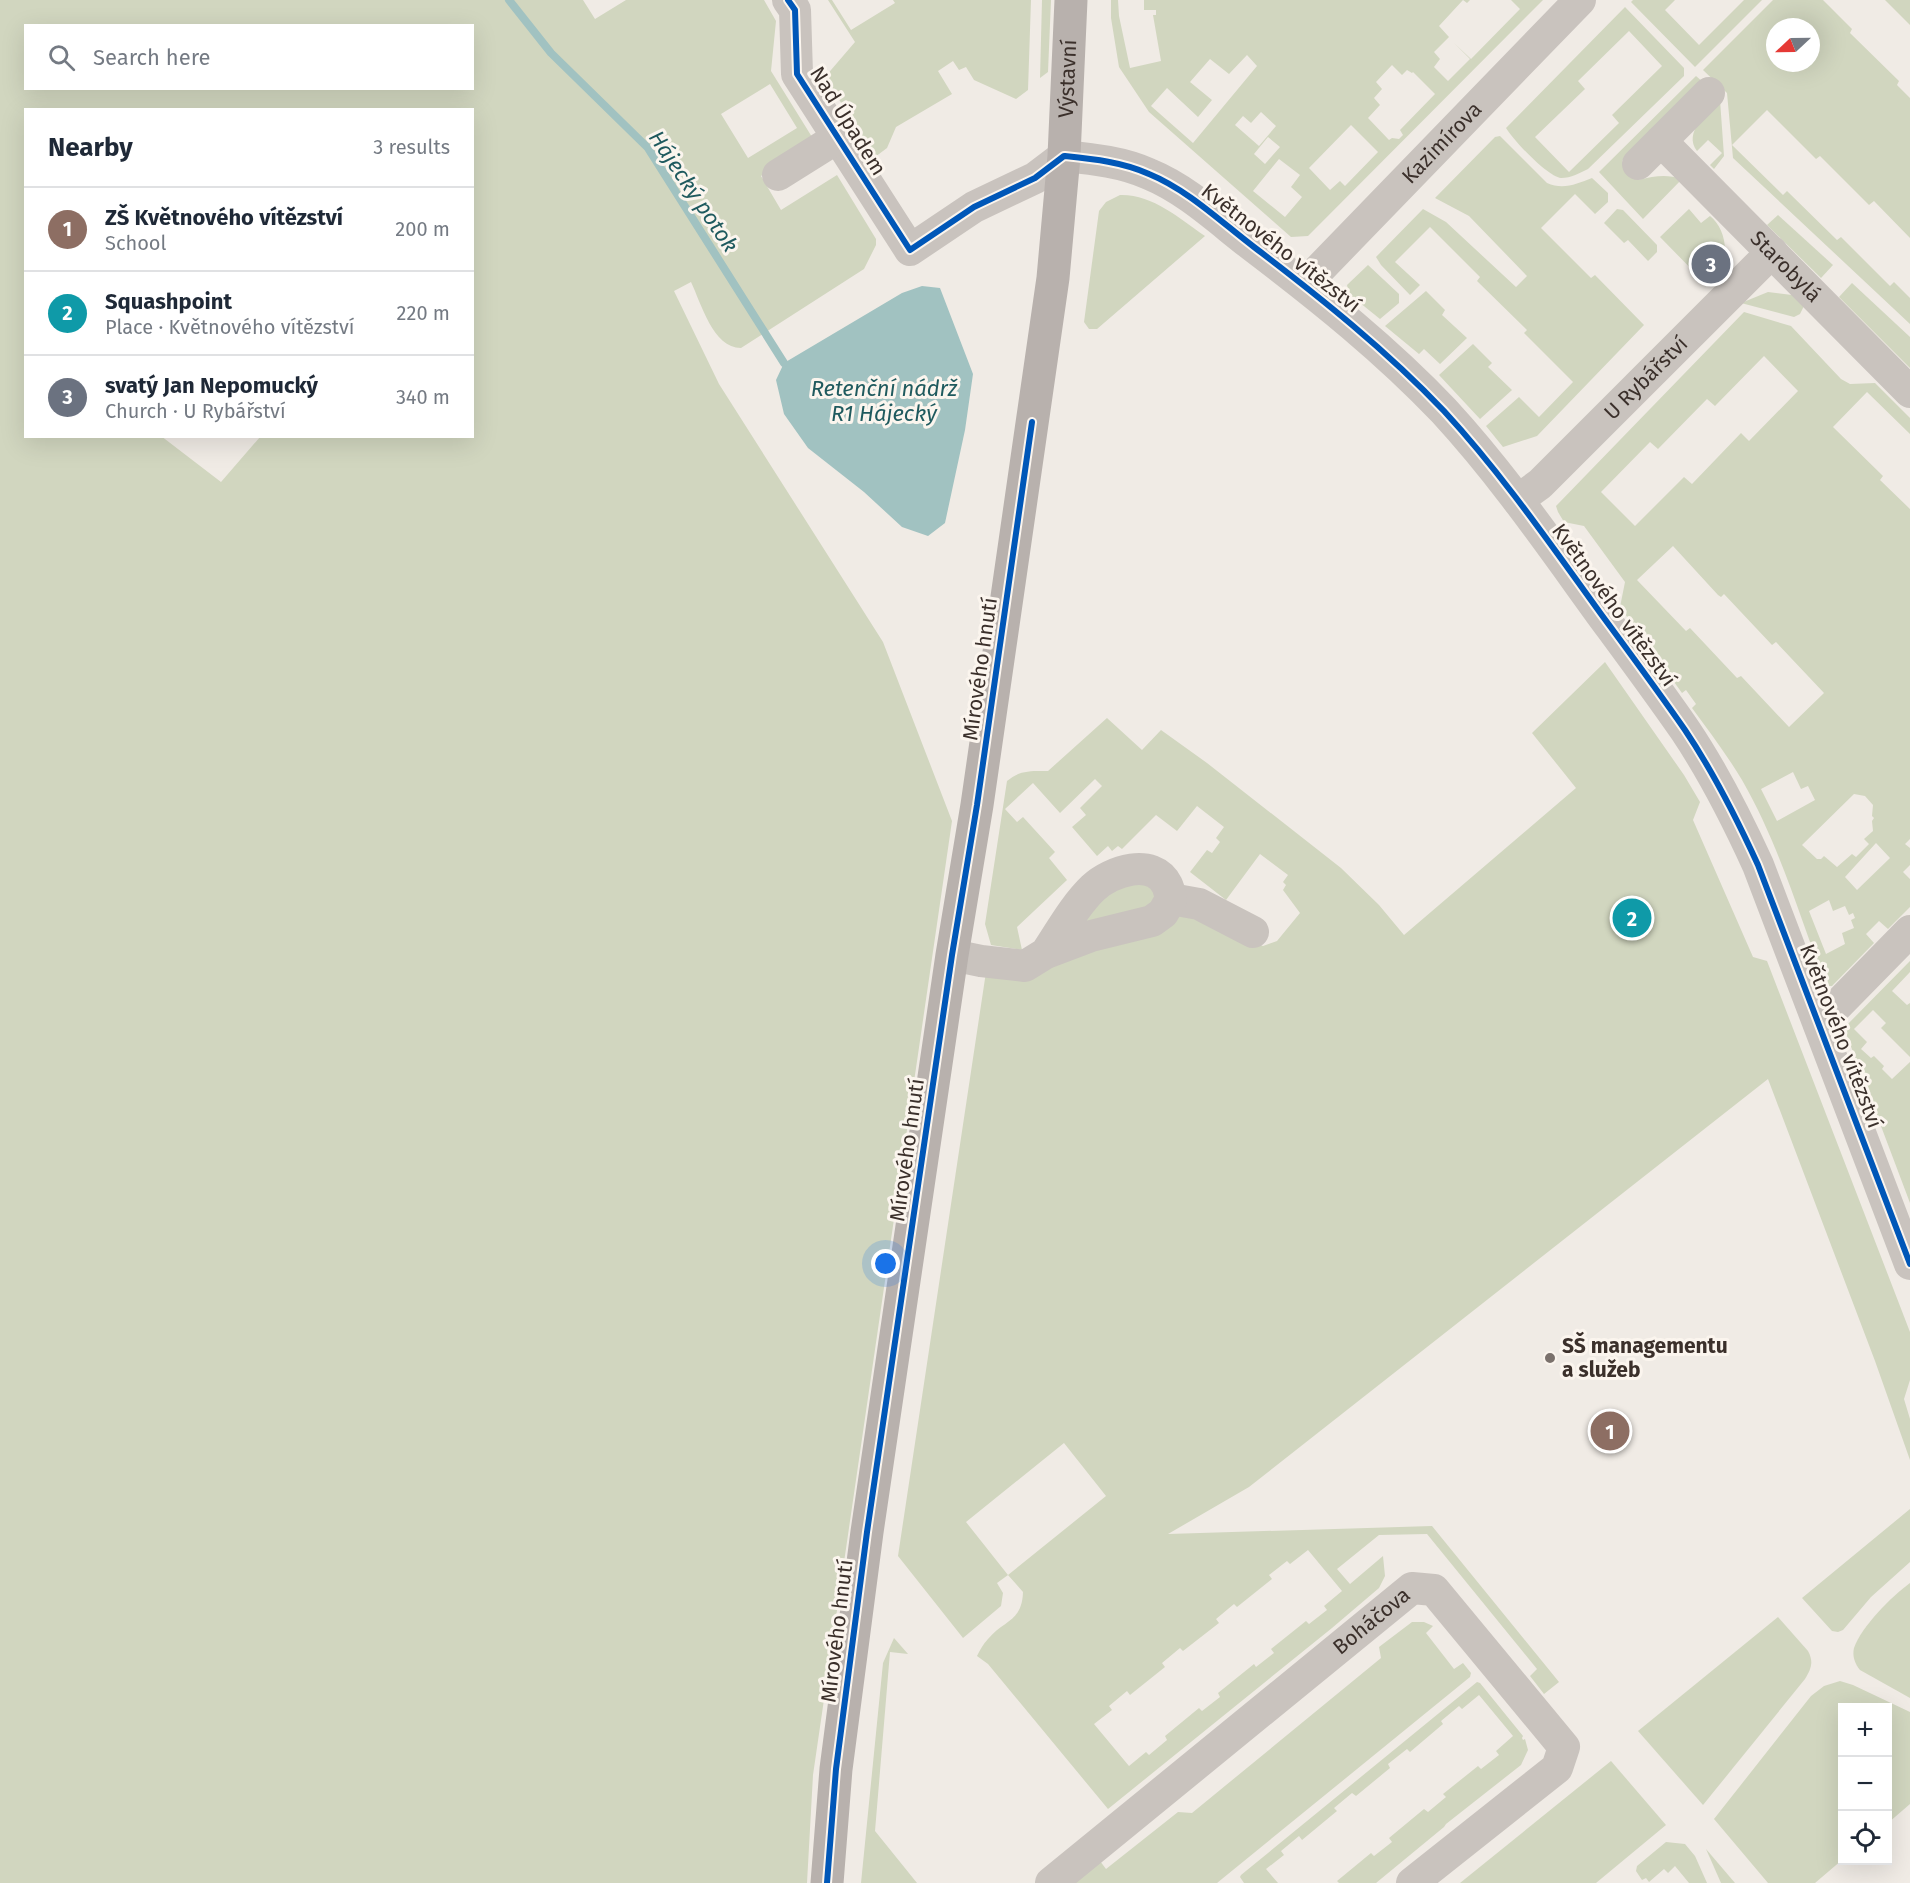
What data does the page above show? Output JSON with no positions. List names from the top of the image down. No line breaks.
{"streets":{"main road":["Výstavní","Mírového hnutí"],"street":["Nad Úpadem","Kazimírova","Květnového vítězství","Starobylá","U Rybářství","Boháčova"]},"crossings":[["Výstavní","Nad Úpadem"],["Výstavní","Květnového vítězství"],["Výstavní","Mírového hnutí"],["Nad Úpadem","Květnového vítězství"],["Nad Úpadem","Mírového hnutí"],["Kazimírova","Květnového vítězství"],["Květnového vítězství","U Rybářství"],["Květnového vítězství","Mírového hnutí"],["Starobylá","U Rybářství"]],"water":["Hájecký potok","Retenční nádrž R1 Hájecký"],"places":["SŠ managementu a služeb"],"north":"left","page":{"search":"Search here","heading":["Nearby","3 results"],"list":[{"mark":"1","name":"ZŠ Květnového vítězství","note":"School","value":"200 m"},{"mark":"2","name":"Squashpoint","note":"Place · Květnového vítězství","value":"220 m"},{"mark":"3","name":"svatý Jan Nepomucký","note":"Church · U Rybářství","value":"340 m"}],"pins":["3","2","1"],"map_buttons":["+","−"]}}
